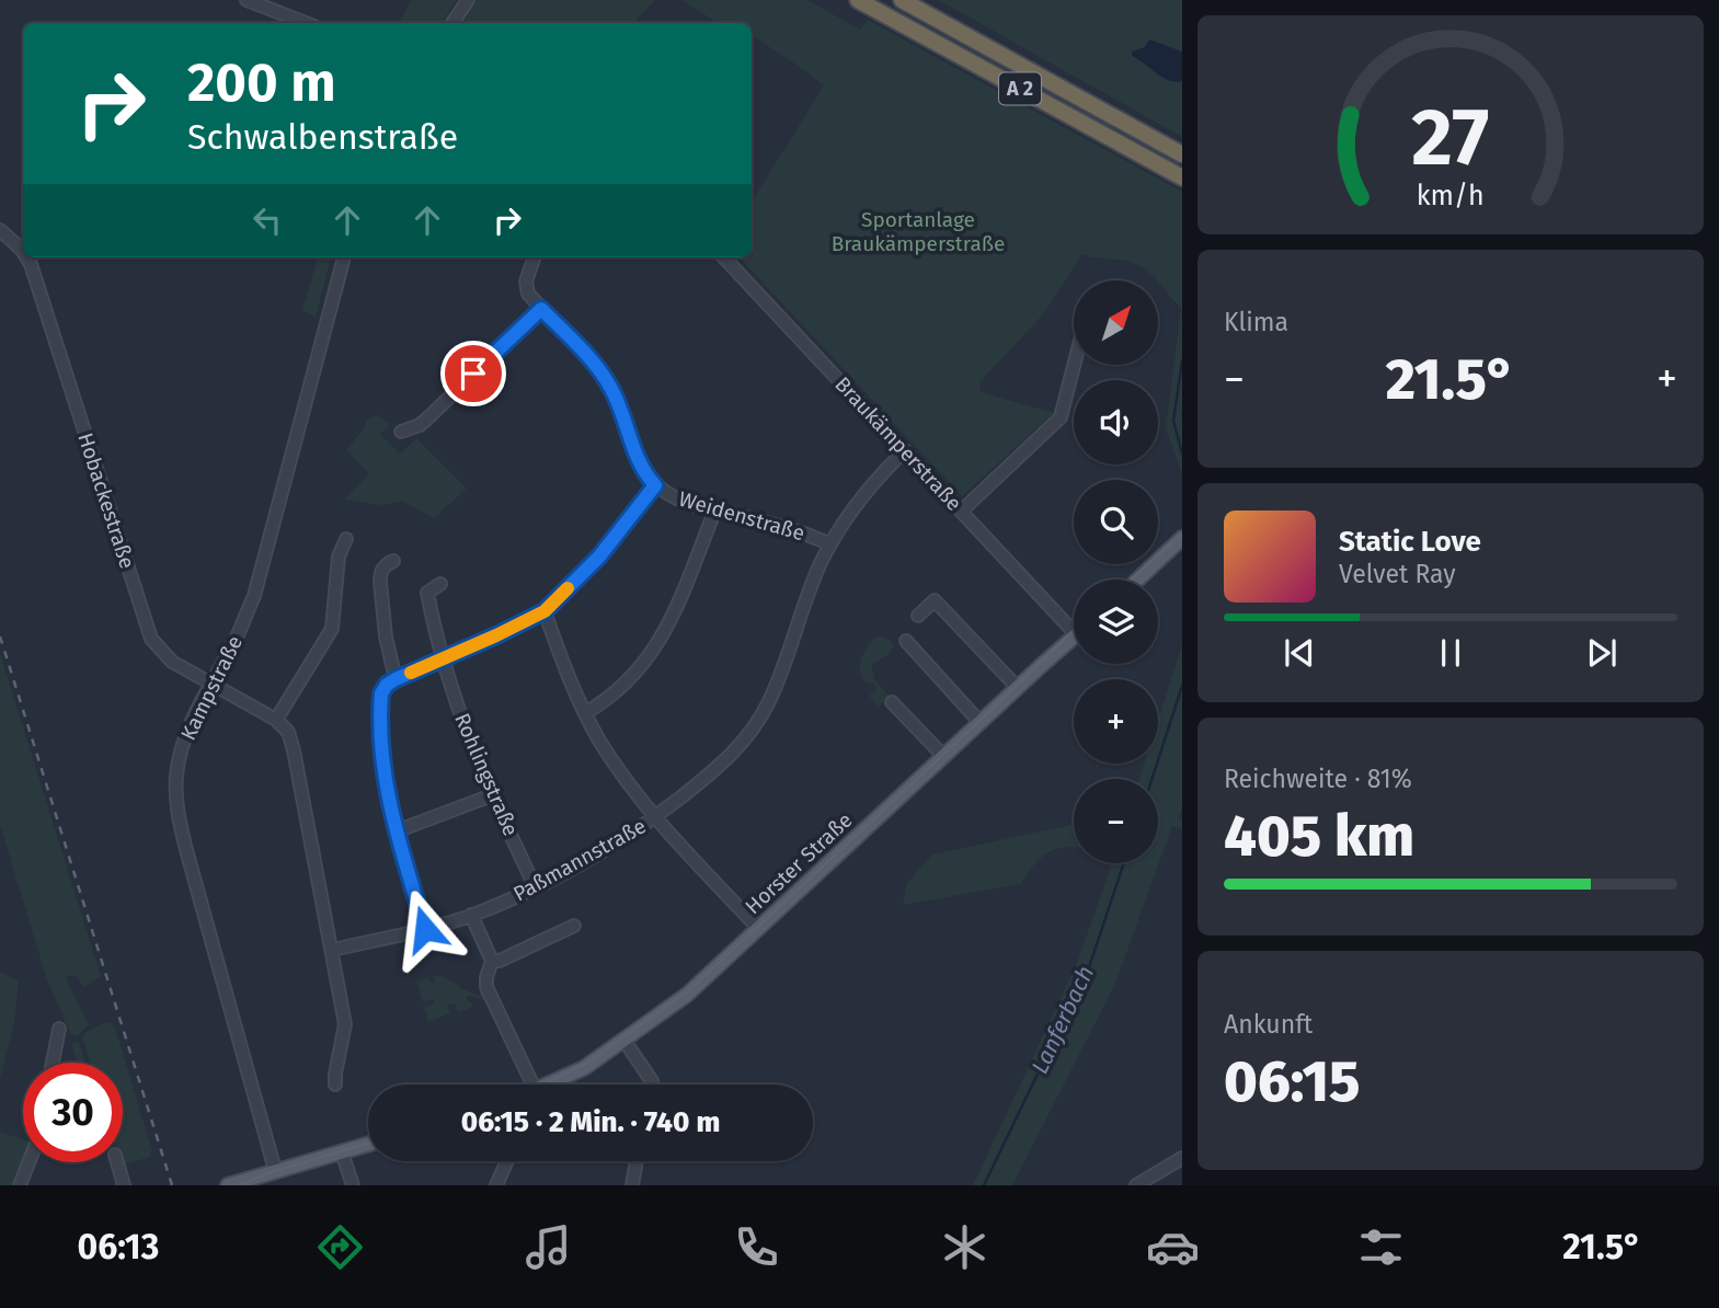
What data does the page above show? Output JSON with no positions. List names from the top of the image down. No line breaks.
{"streets":{"highway":["A 2"],"main road":["Horster Straße"],"street":["Braukämperstraße","Hobackestraße","Weidenstraße","Kampstraße","Rohlingstraße","Paßmannstraße"]},"crossings":[["Braukämperstraße","Paßmannstraße"],["Hobackestraße","Kampstraße"],["Weidenstraße","Paßmannstraße"],["Rohlingstraße","Paßmannstraße"]],"water":["Lanferbach"],"parks":["Sportanlage Braukämperstraße"],"north":"top right","page":{"turn":["200 m","Schwalbenstraße"],"tile":["Klima",["Reichweite · 81%","405 km"],["Ankunft","06:15"]],"map_buttons":["+","−"],"heat":["−","21.5°","+"],"song":["Static Love","Velvet Ray"],"limit":"30","trip":"06:15 · 2 Min. · 740 m","tabs":["06:13","21.5°"],"gauge":["27","km/h"]}}
